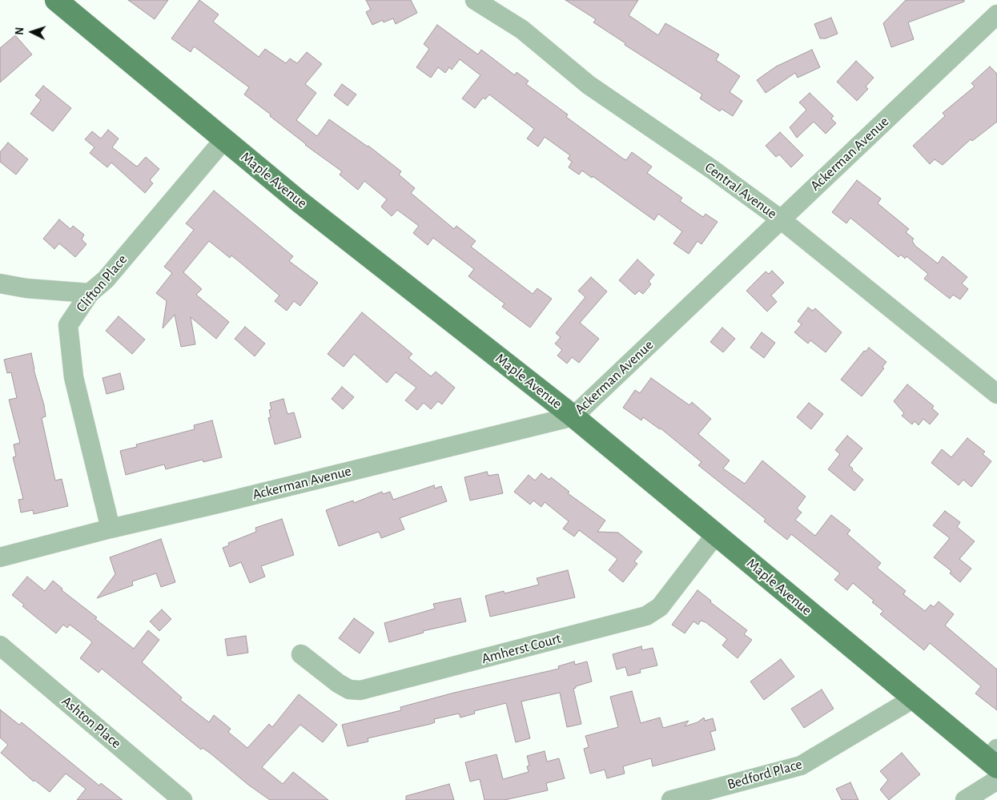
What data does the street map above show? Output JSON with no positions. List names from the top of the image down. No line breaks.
{"streets":{"main road":["Maple Avenue"],"street":["Ackerman Avenue","Central Avenue","Clifton Place","Amherst Court","Ashton Place","Bedford Place"]},"crossings":[["Ackerman Avenue","Maple Avenue"],["Ackerman Avenue","Central Avenue"],["Ackerman Avenue","Clifton Place"],["Maple Avenue","Clifton Place"],["Maple Avenue","Amherst Court"],["Maple Avenue","Bedford Place"]],"north":"left"}
